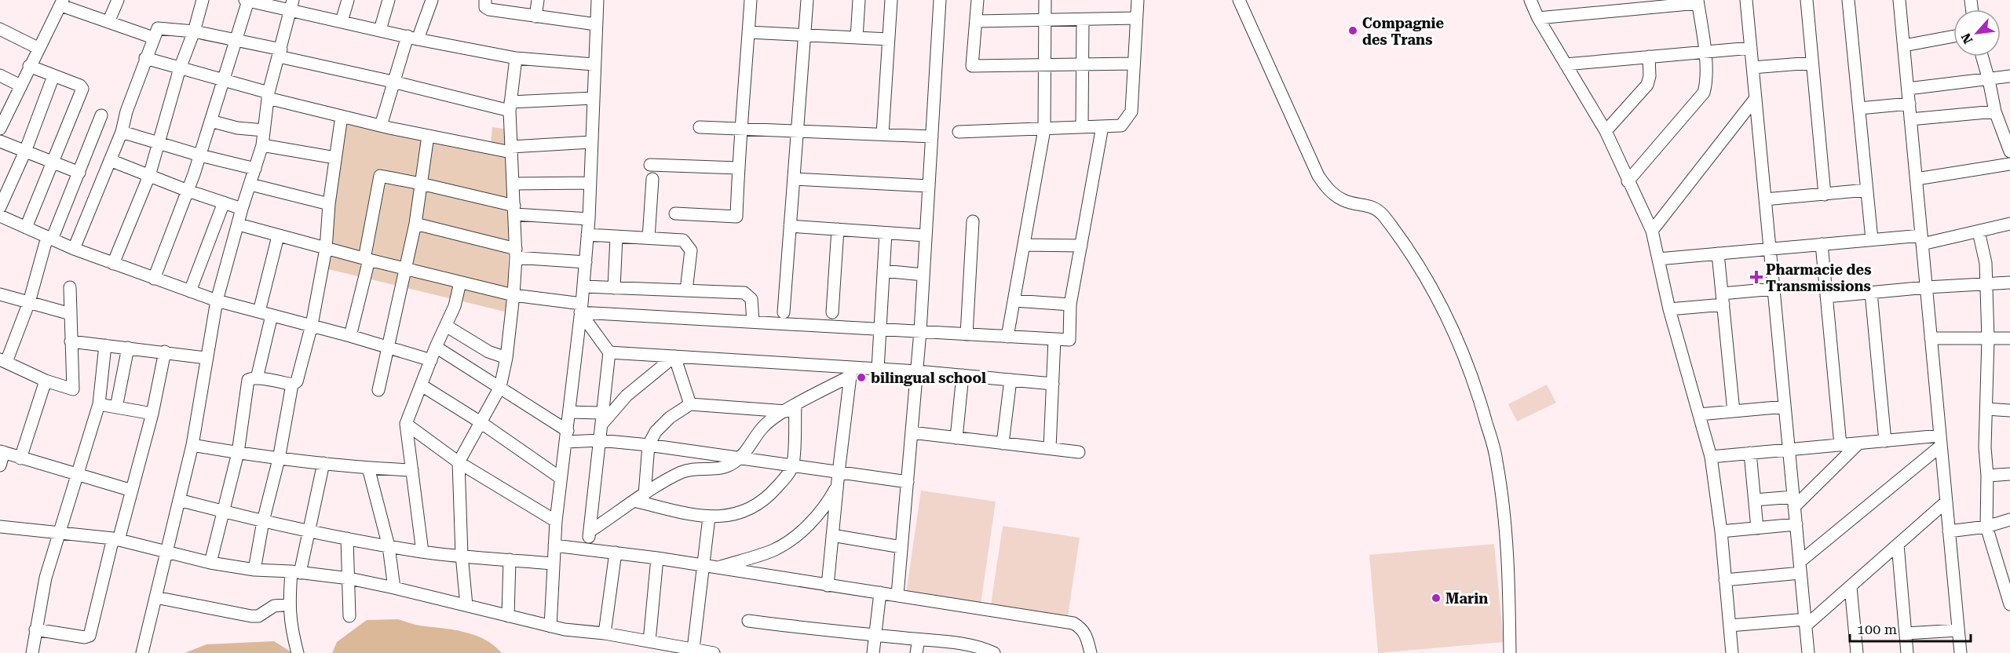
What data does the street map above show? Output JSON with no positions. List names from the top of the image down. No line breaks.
{"places":{"other":["Compagnie des Trans","bilingual school","Marin"],"health":["Pharmacie des Transmissions"]},"scale_bar":"100 m","north":"bottom left"}
